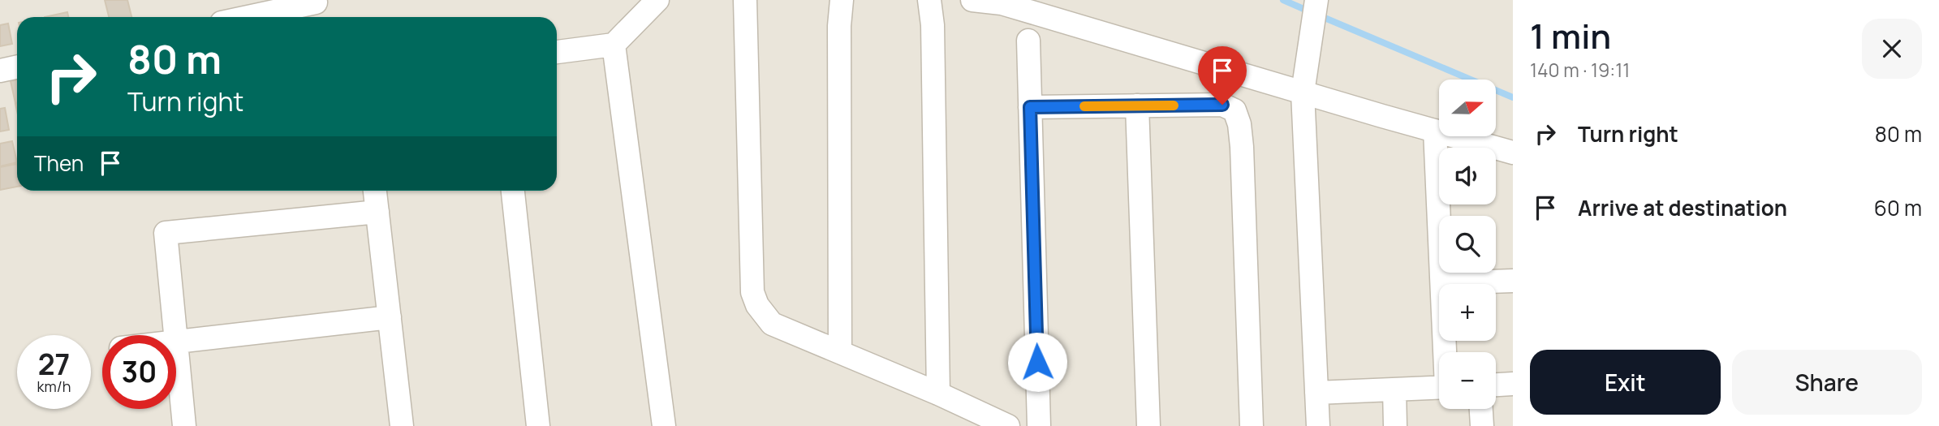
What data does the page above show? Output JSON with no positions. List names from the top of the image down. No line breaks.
{"north":"right","page":{"heading":["1 min","140 m · 19:11"],"turn":["80 m","Turn right"],"map_buttons":["+","−"],"list":[{"name":"Turn right","value":"80 m"},{"name":"Arrive at destination","value":"60 m"}],"then":"Then","speed":"27 km/h","limit":"30","buttons":["Exit","Share"]}}
